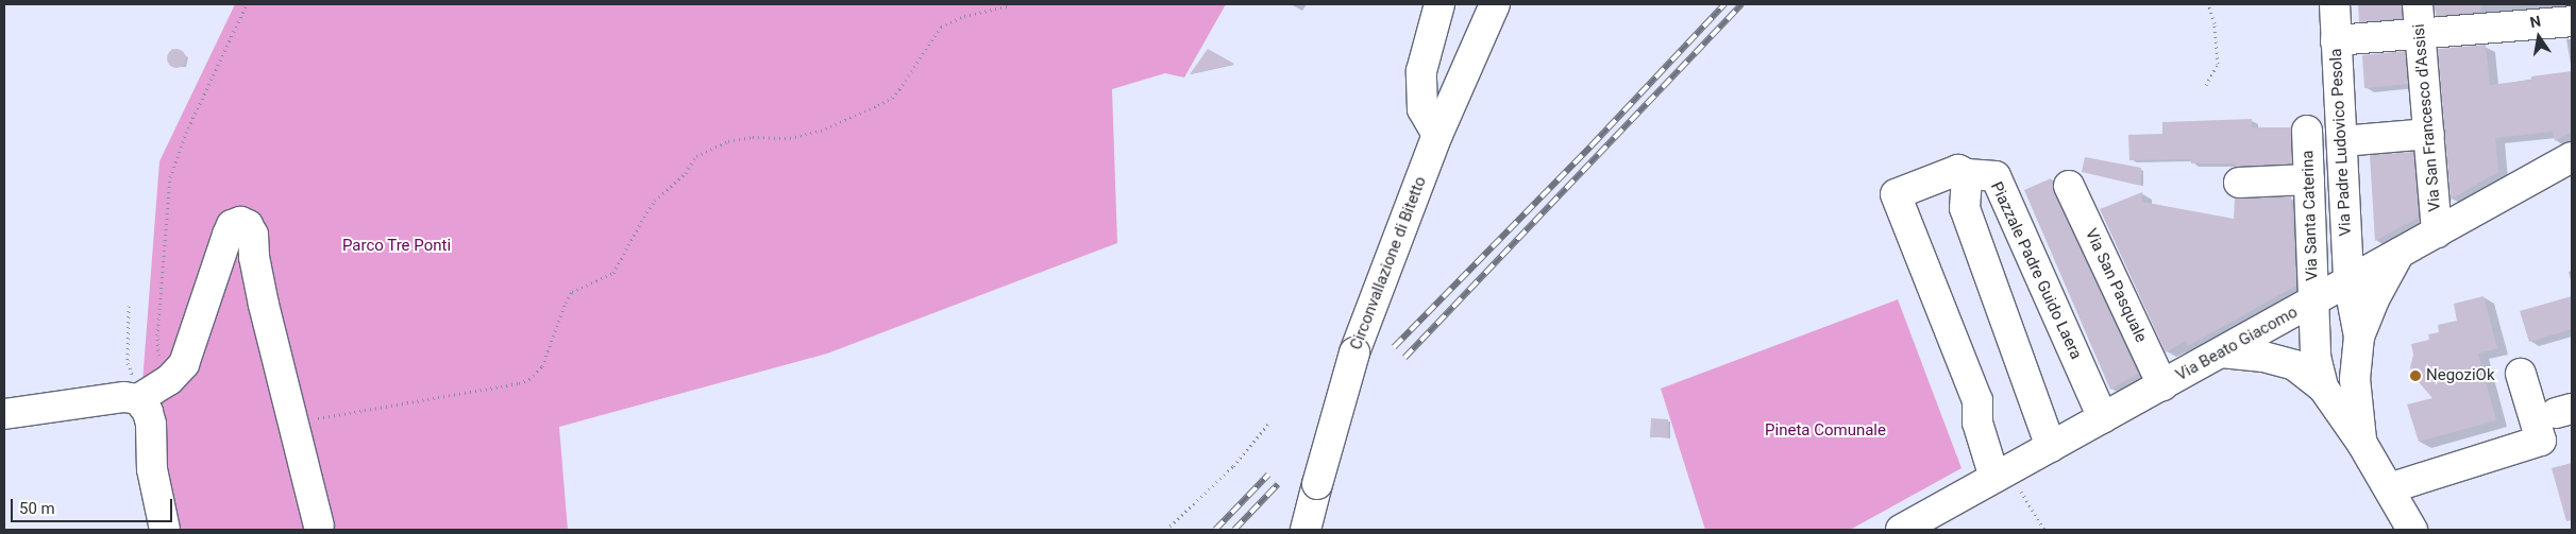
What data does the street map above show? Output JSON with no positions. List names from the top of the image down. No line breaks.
{"streets":{"street":["Via San Francesco d'Assisi","Via Padre Ludovico Pesola","Via Santa Caterina","Circonvallazione di Bitetto","Piazzale Padre Guido Laera","Via San Pasquale","Via Beato Giacomo"]},"crossings":[["Via San Francesco d'Assisi","Via Beato Giacomo"],["Via Padre Ludovico Pesola","Via Beato Giacomo"],["Via Santa Caterina","Via Beato Giacomo"],["Piazzale Padre Guido Laera","Via Beato Giacomo"],["Via San Pasquale","Via Beato Giacomo"]],"parks":["Parco Tre Ponti","Pineta Comunale"],"places":["NegoziOk"],"scale_bar":"50 m","north":"top"}
